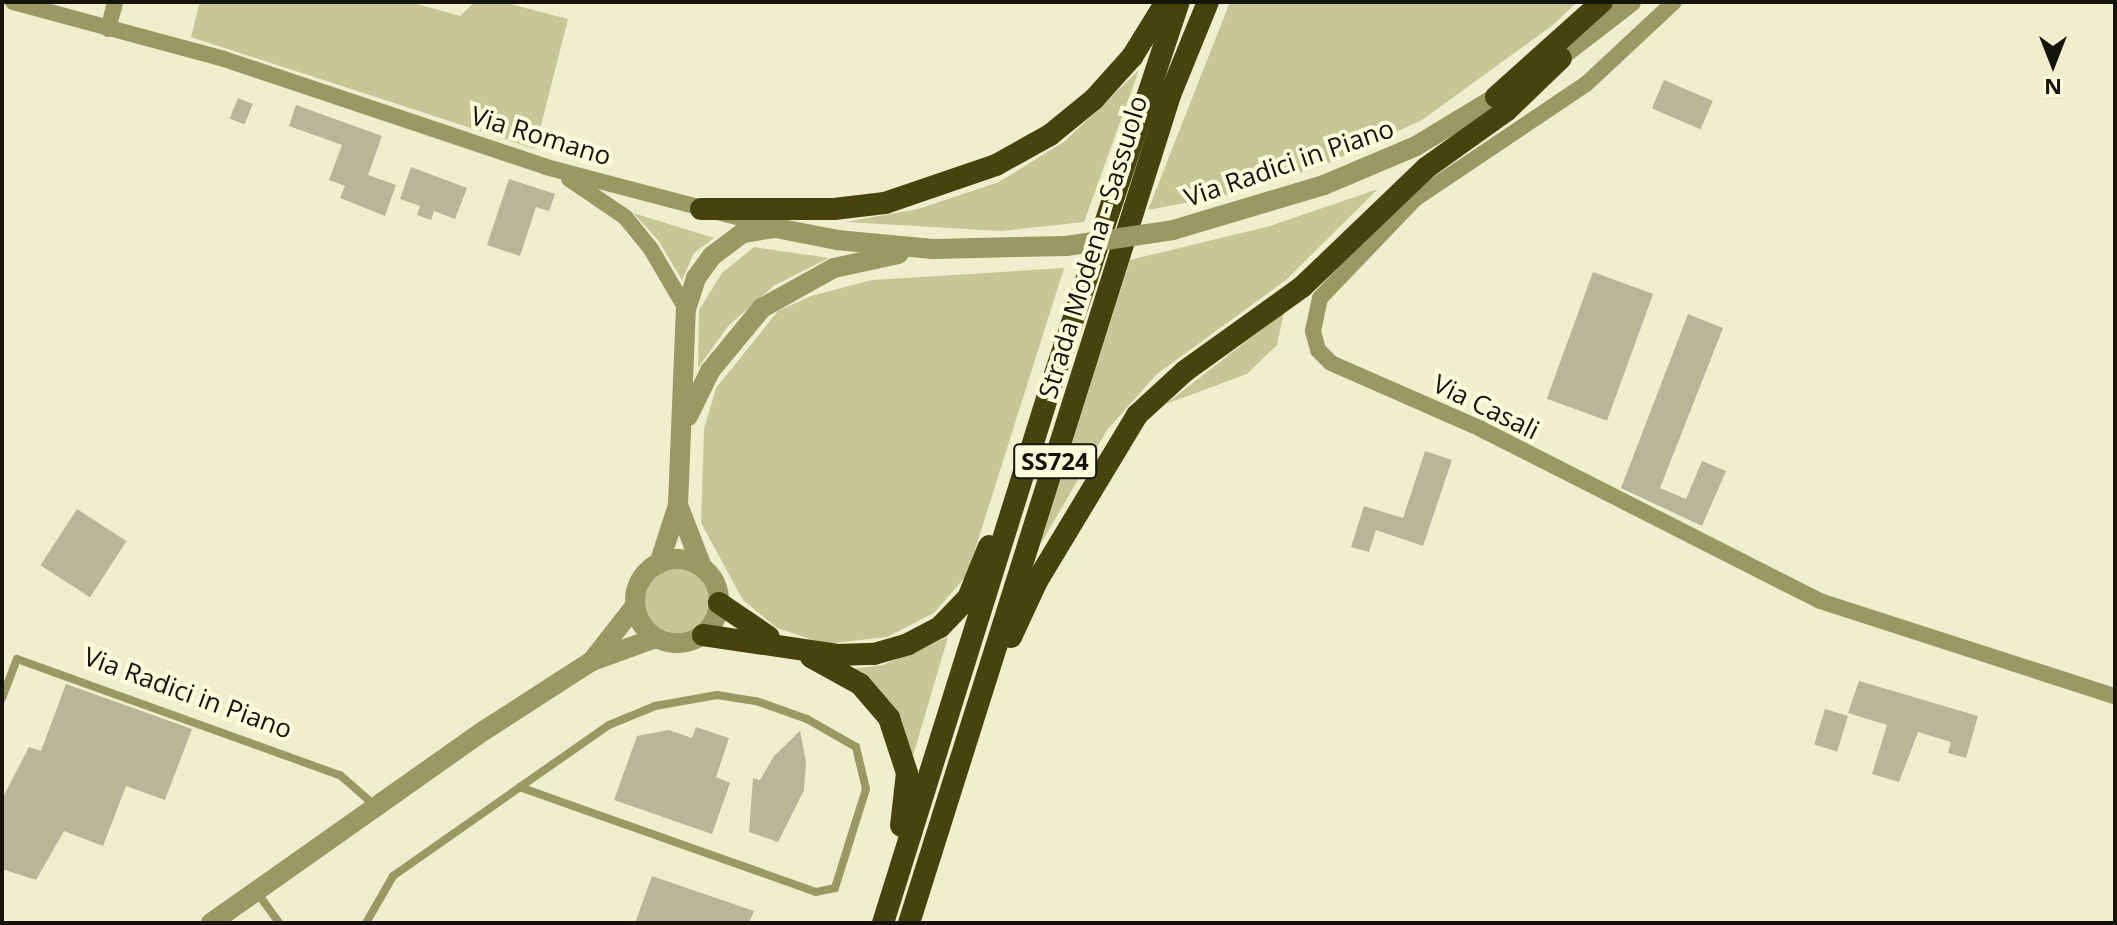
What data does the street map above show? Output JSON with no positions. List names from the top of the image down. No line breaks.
{"streets":{"highway":["Strada Modena - Sassuolo","SS724"],"street":["Via Romano","Via Radici in Piano","Via Casali"]},"crossings":[["Via Romano","Via Radici in Piano"]],"north":"bottom"}
